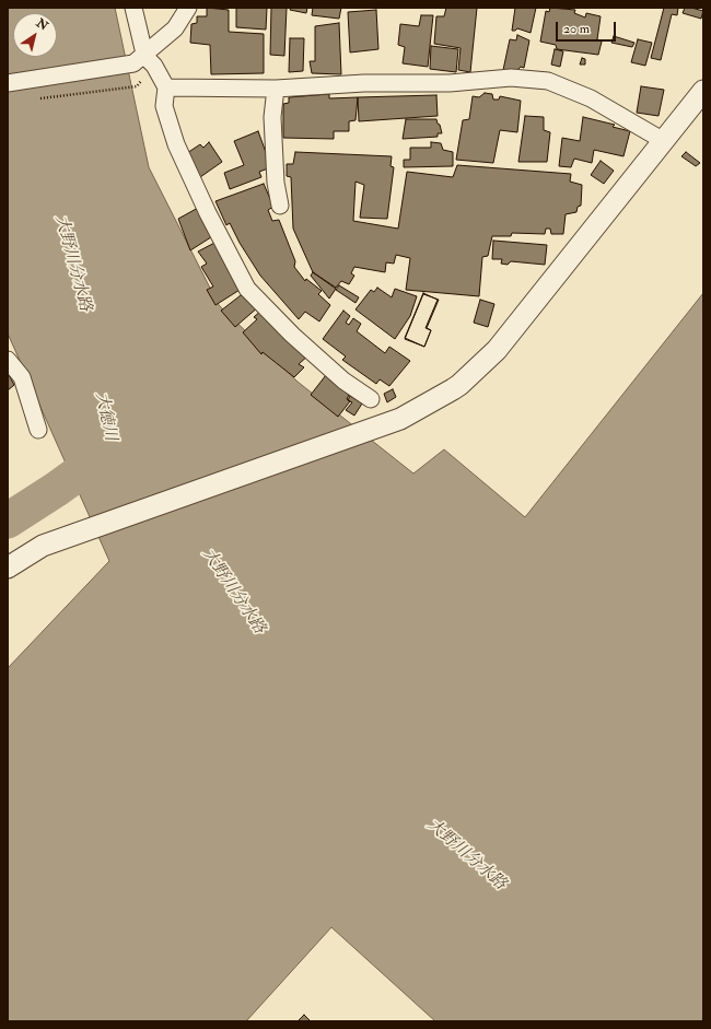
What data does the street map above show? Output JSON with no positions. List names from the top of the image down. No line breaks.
{"water":["大野川分水路","大徳川"],"scale_bar":"20 m","north":"top right"}
